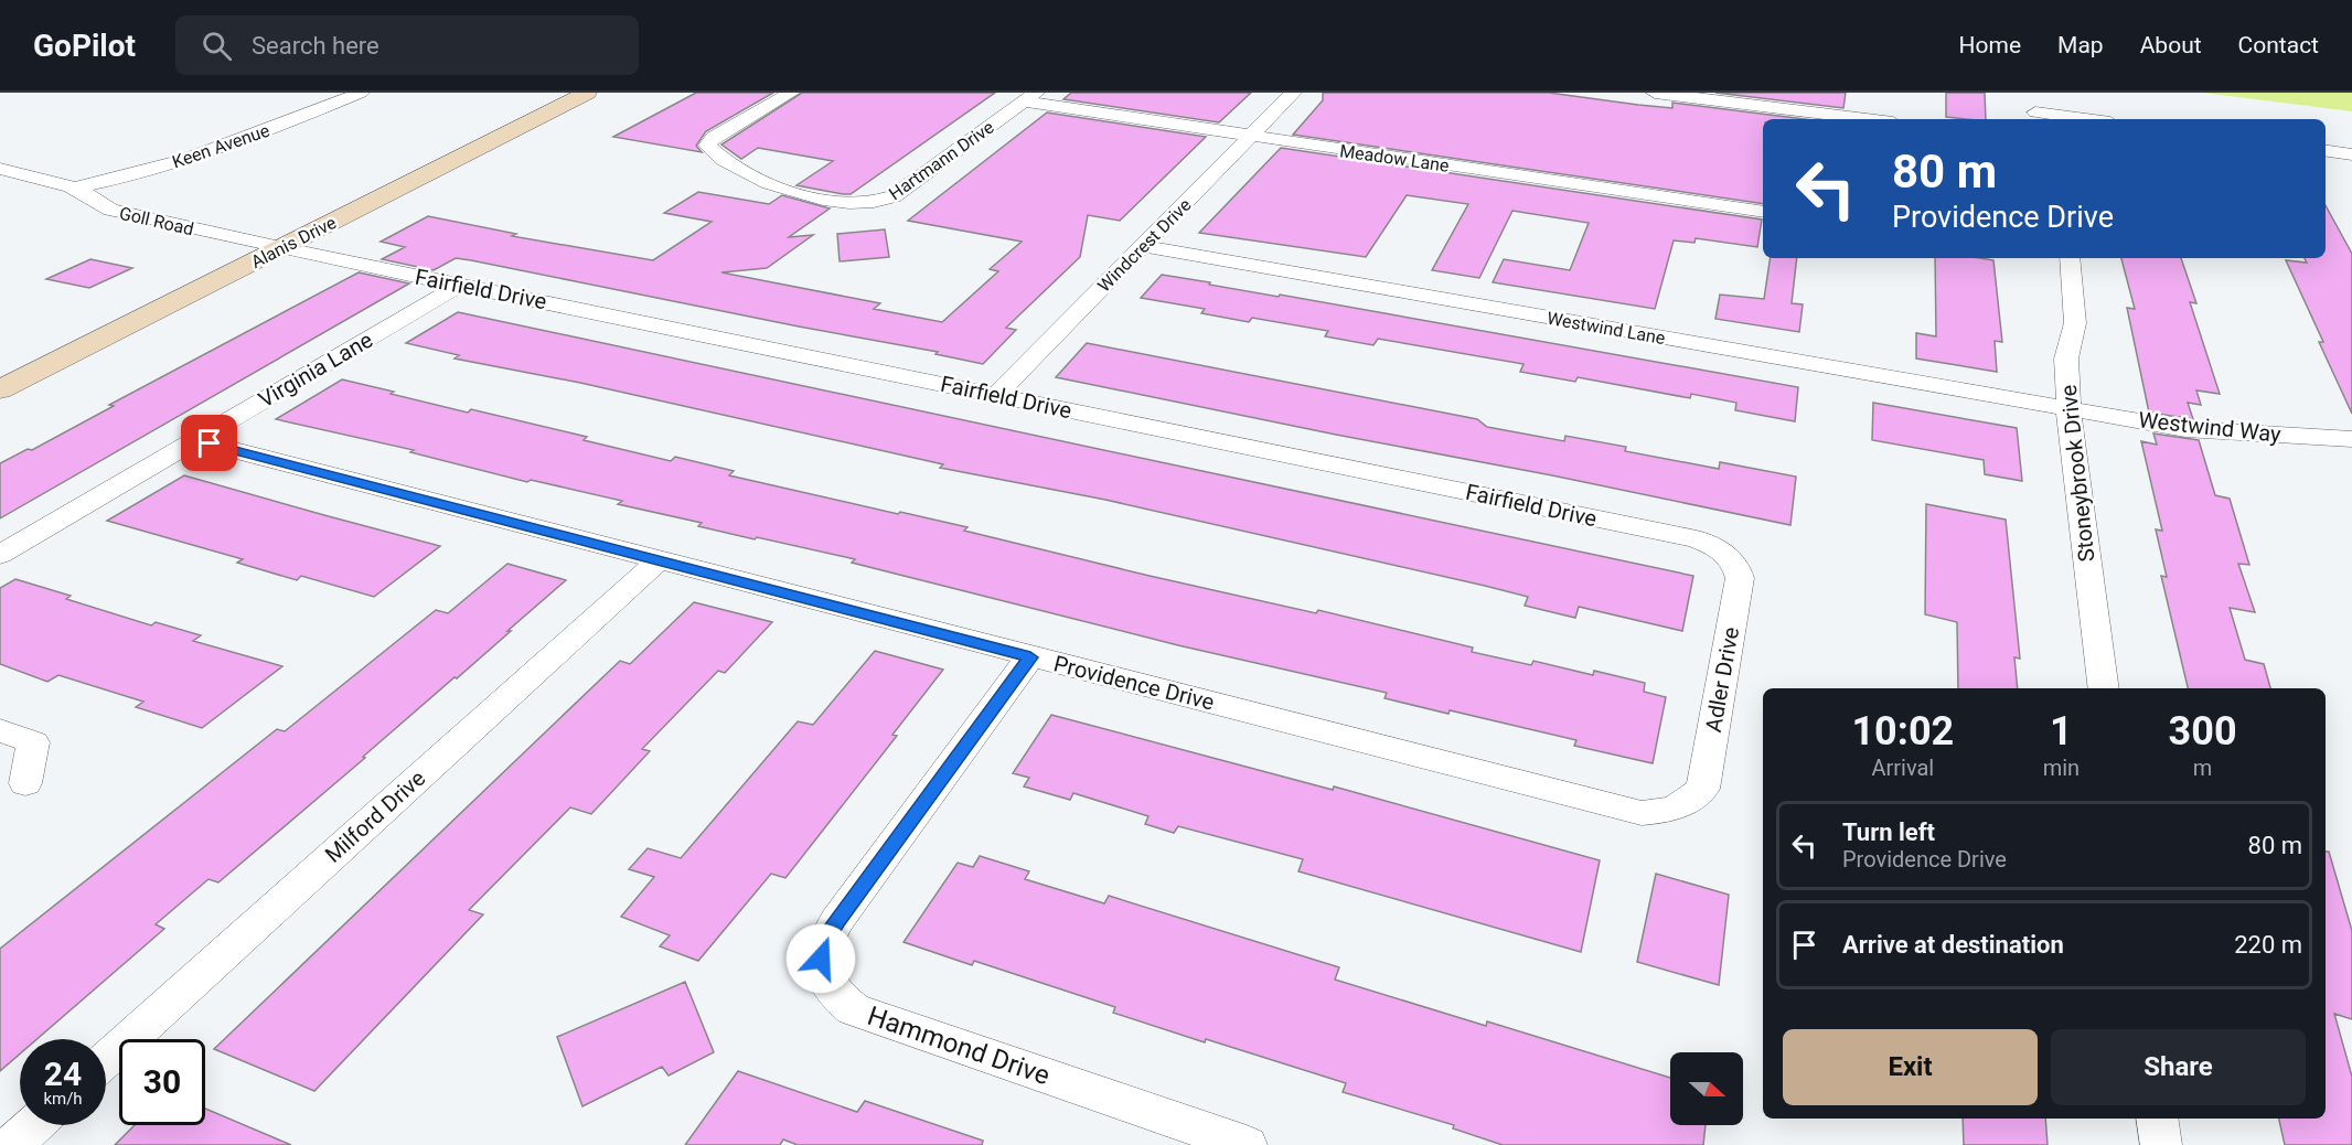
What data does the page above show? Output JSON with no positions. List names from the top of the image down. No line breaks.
{"streets":{"main road":["Alanis Drive"],"street":["Keen Avenue","Meadow Lane","Hartmann Drive","Goll Road","Windcrest Drive","Fairfield Drive","Westwind Lane","Virginia Lane","Westwind Way","Stoneybrook Drive","Adler Drive","Providence Drive","Milford Drive","Hammond Drive"]},"crossings":[["Keen Avenue","Goll Road"],["Meadow Lane","Hartmann Drive"],["Meadow Lane","Windcrest Drive"],["Goll Road","Alanis Drive"],["Goll Road","Fairfield Drive"],["Alanis Drive","Fairfield Drive"],["Windcrest Drive","Fairfield Drive"],["Windcrest Drive","Westwind Lane"],["Fairfield Drive","Virginia Lane"],["Fairfield Drive","Adler Drive"],["Westwind Lane","Westwind Way"],["Westwind Lane","Stoneybrook Drive"],["Virginia Lane","Providence Drive"],["Westwind Way","Stoneybrook Drive"],["Adler Drive","Providence Drive"],["Providence Drive","Milford Drive"],["Providence Drive","Hammond Drive"]],"north":"right","page":{"header":"GoPilot","search":"Search here","nav":["Home","Map","About","Contact"],"turn":["80 m","Providence Drive"],"eta":["10:02","Arrival","1","min","300","m"],"list":[{"name":"Turn left","note":"Providence Drive","value":"80 m"},{"name":"Arrive at destination","value":"220 m"}],"buttons":["Exit","Share"],"speed":"24 km/h","limit":"30"}}
